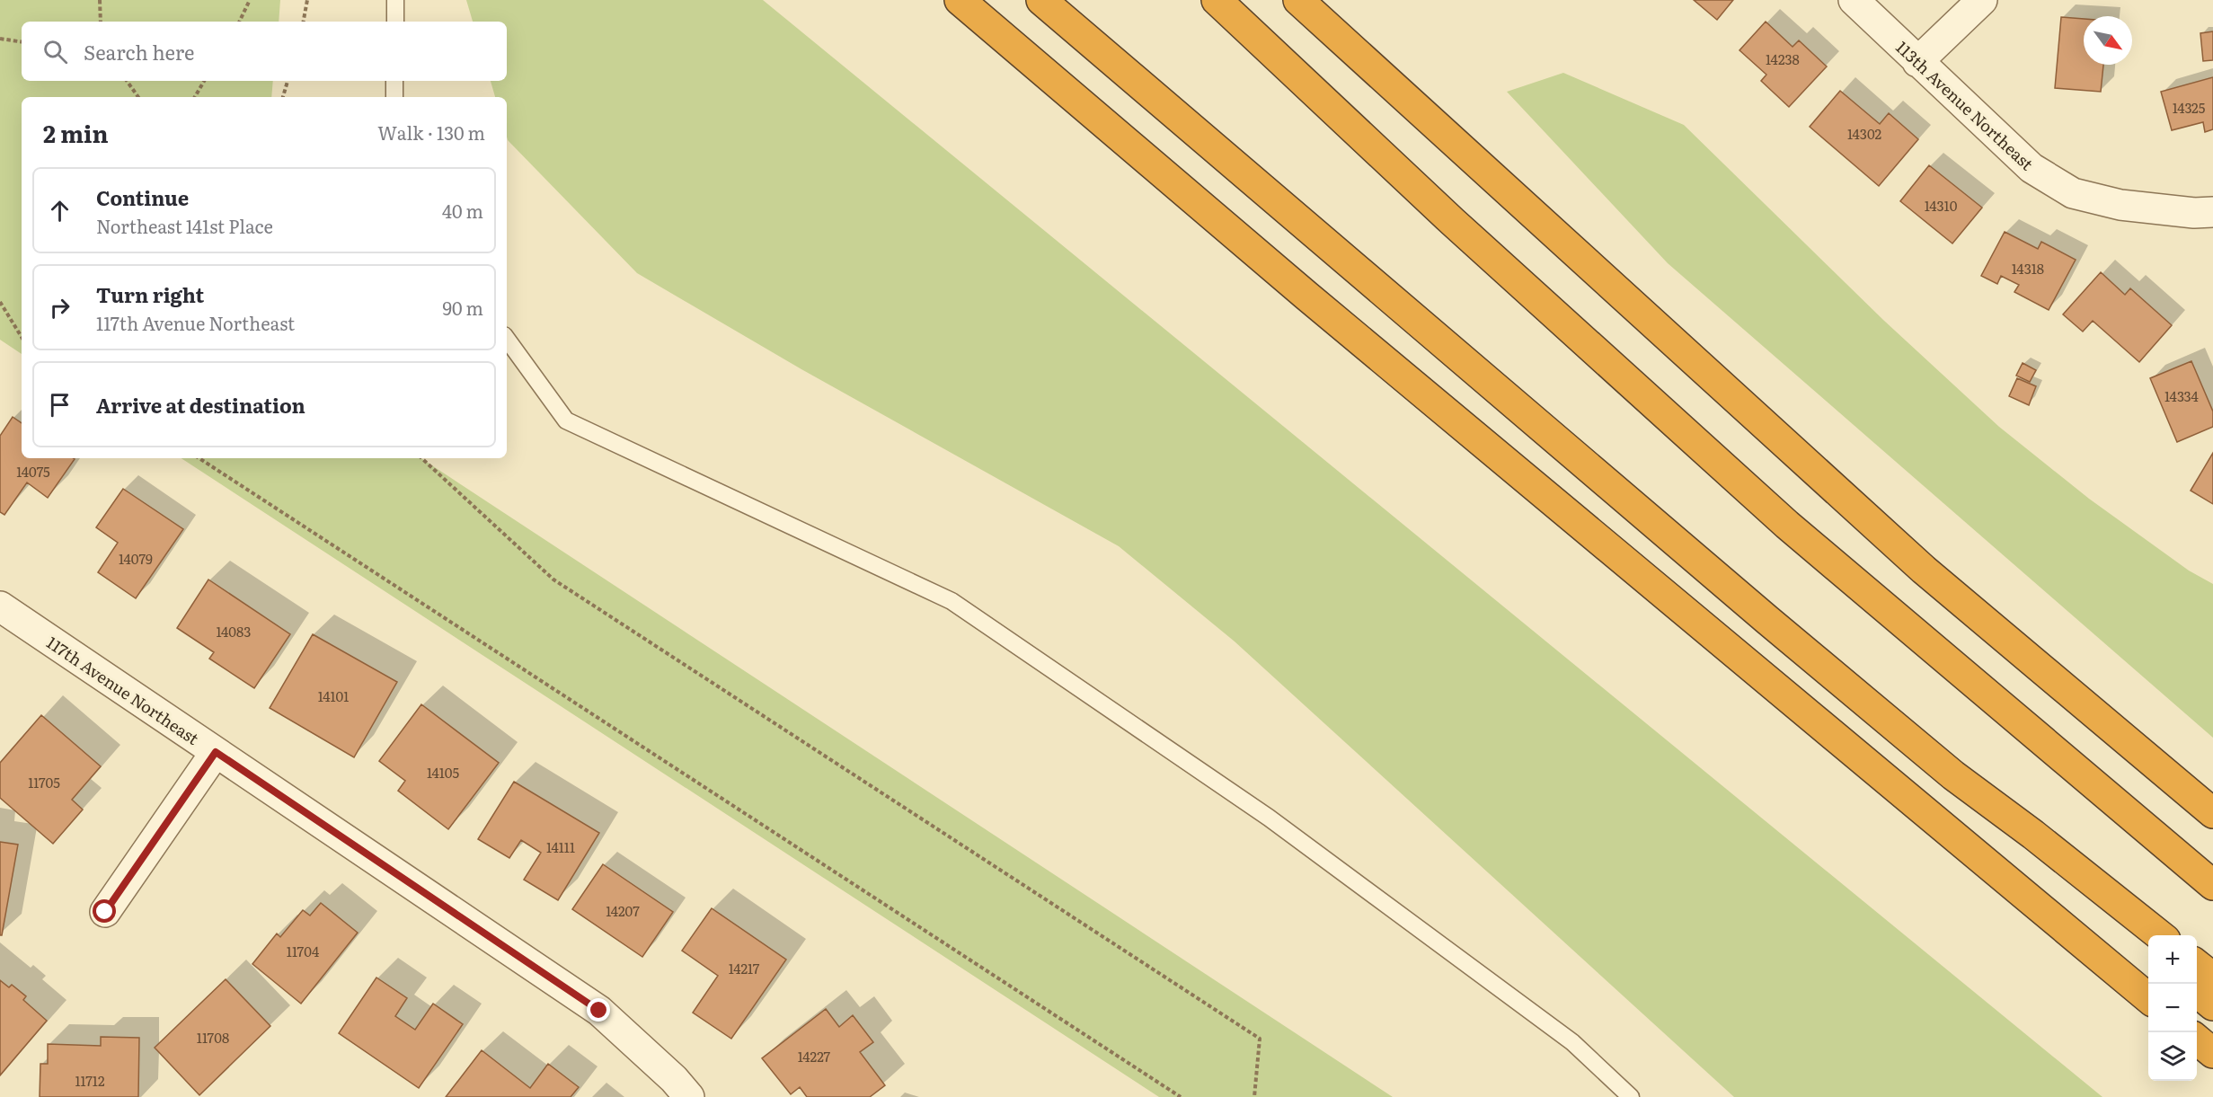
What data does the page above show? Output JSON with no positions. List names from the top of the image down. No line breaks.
{"streets":{"street":["113th Avenue Northeast","117th Avenue Northeast"]},"house_numbers":["14238","14325","14302","14310","14318","14334","14075","14079","14083","14101","14105","11705","14111","14207","11704","14217","11708","14227","11712"],"north":"bottom right","page":{"search":"Search here","heading":["2 min","Walk · 130 m"],"list":[["Continue","Northeast 141st Place","40 m"],["Turn right","117th Avenue Northeast","90 m"],"Arrive at destination"],"map_buttons":["+","−"]}}
